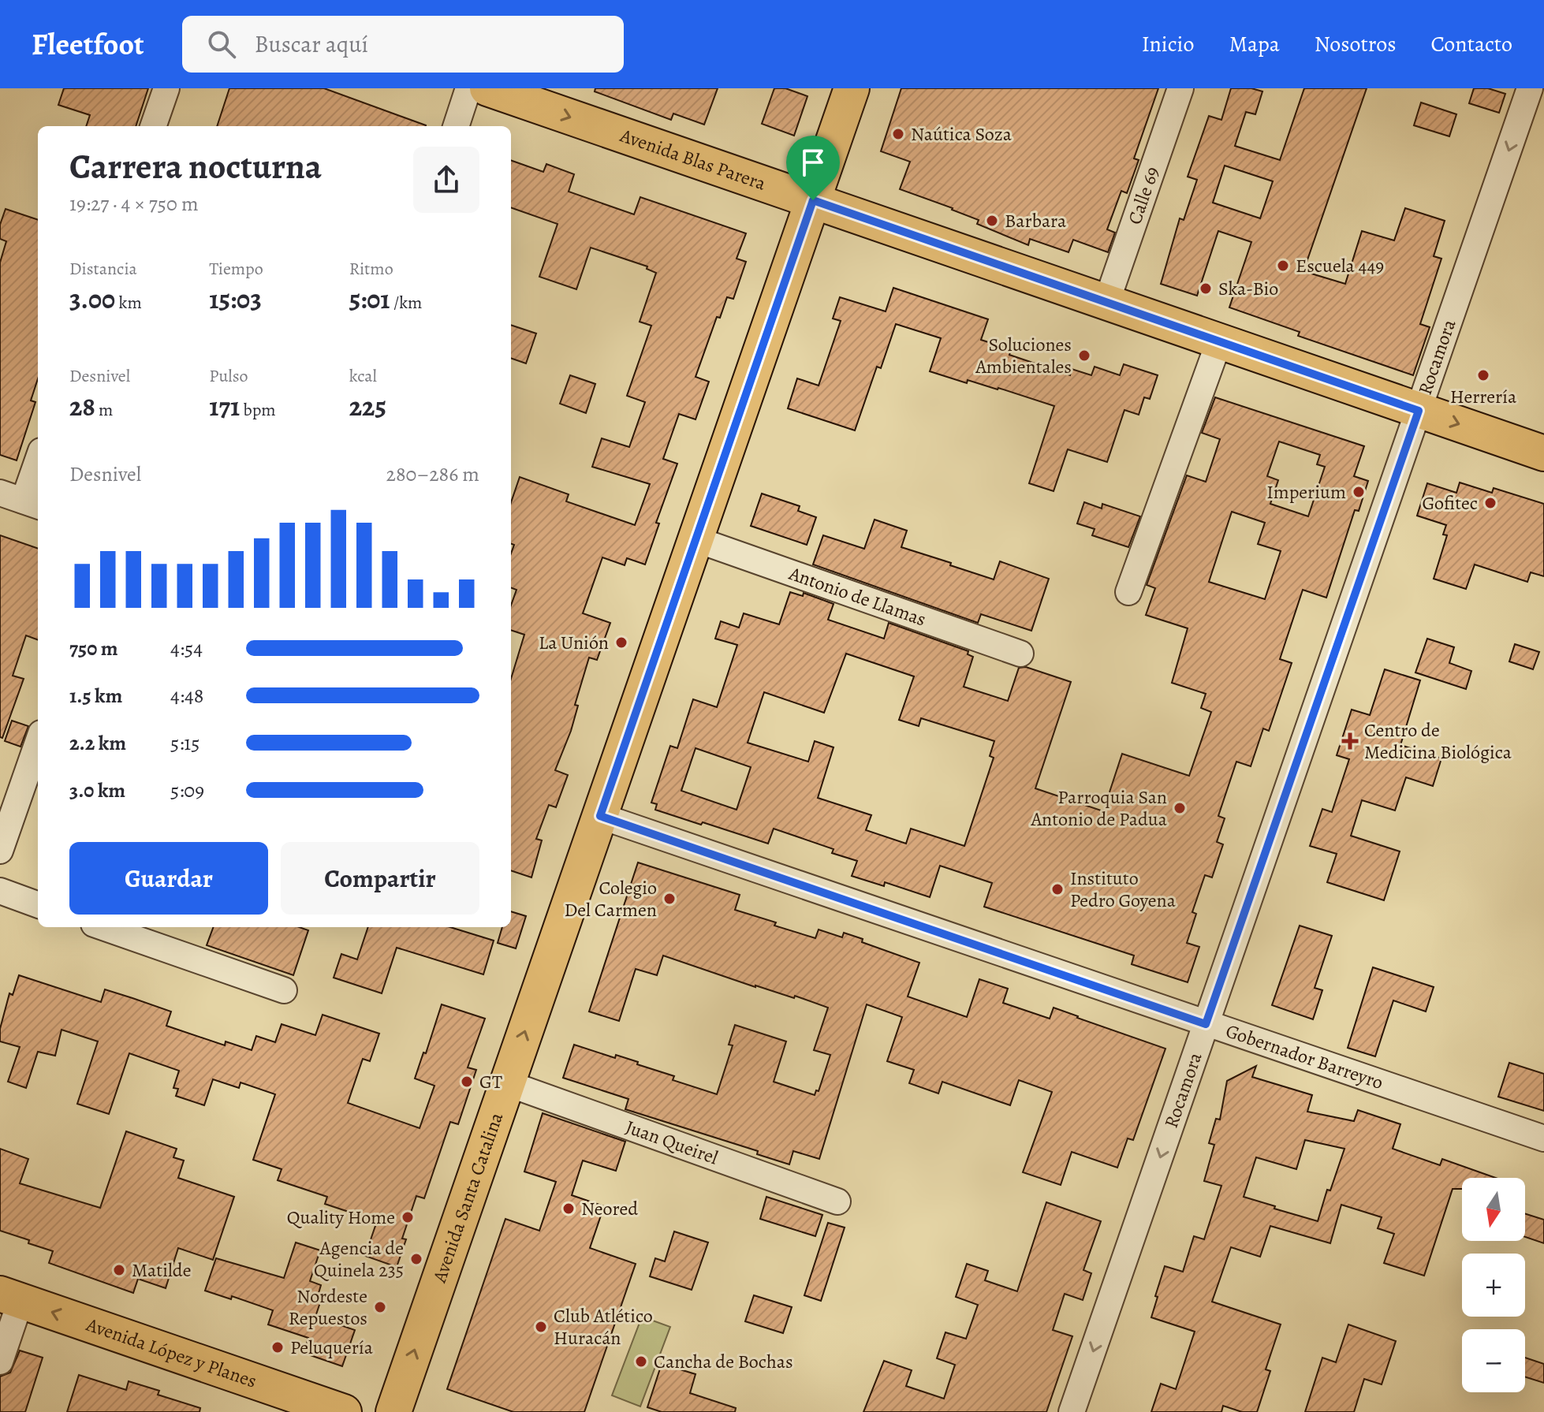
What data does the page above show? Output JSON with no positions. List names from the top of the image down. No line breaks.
{"streets":{"main road":["Avenida Blas Parera","Avenida Santa Catalina","Avenida López y Planes"],"street":["Calle 69","Rocamora","Antonio de Llamas","Gobernador Barreyro","Juan Queirel"]},"crossings":[["Avenida Blas Parera","Calle 69"],["Avenida Blas Parera","Rocamora"],["Avenida Blas Parera","Avenida Santa Catalina"],["Rocamora","Gobernador Barreyro"],["Antonio de Llamas","Avenida Santa Catalina"],["Gobernador Barreyro","Avenida Santa Catalina"],["Juan Queirel","Avenida Santa Catalina"]],"one_way":["Avenida Blas Parera","Rocamora","Avenida Santa Catalina","Avenida López y Planes"],"places":{"other":["Naútica Soza","Barbara","Escuela 449","Ska-Bio","Soluciones Ambientales","Herrería","Imperium","Gofitec","La Unión","Parroquia San Antonio de Padua","Instituto Pedro Goyena","Colegio Del Carmen","GT","Neored","Quality Home","Agencia de Quinela 235","Matilde","Nordeste Repuestos","Club Atlético Huracán","Peluquería","Cancha de Bochas"],"health":["Centro de Medicina Biológica"]},"north":"bottom","page":{"header":"Fleetfoot","search":"Buscar aquí","nav":["Inicio","Mapa","Nosotros","Contacto"],"heading":["Carrera nocturna","19:27 · 4 × 750 m"],"stats":[["Distancia","3.00 km"],["Tiempo","15:03"],["Ritmo","5:01 /km"],["Desnivel","28 m"],["Pulso","171 bpm"],["kcal","225"]],"chart":["Desnivel","280–286 m"],"list":[{"name":"750 m","note":"4:54"},{"name":"1.5 km","note":"4:48"},{"name":"2.2 km","note":"5:15"},{"name":"3.0 km","note":"5:09"}],"buttons":["Guardar","Compartir"],"map_buttons":["+","−"]}}
